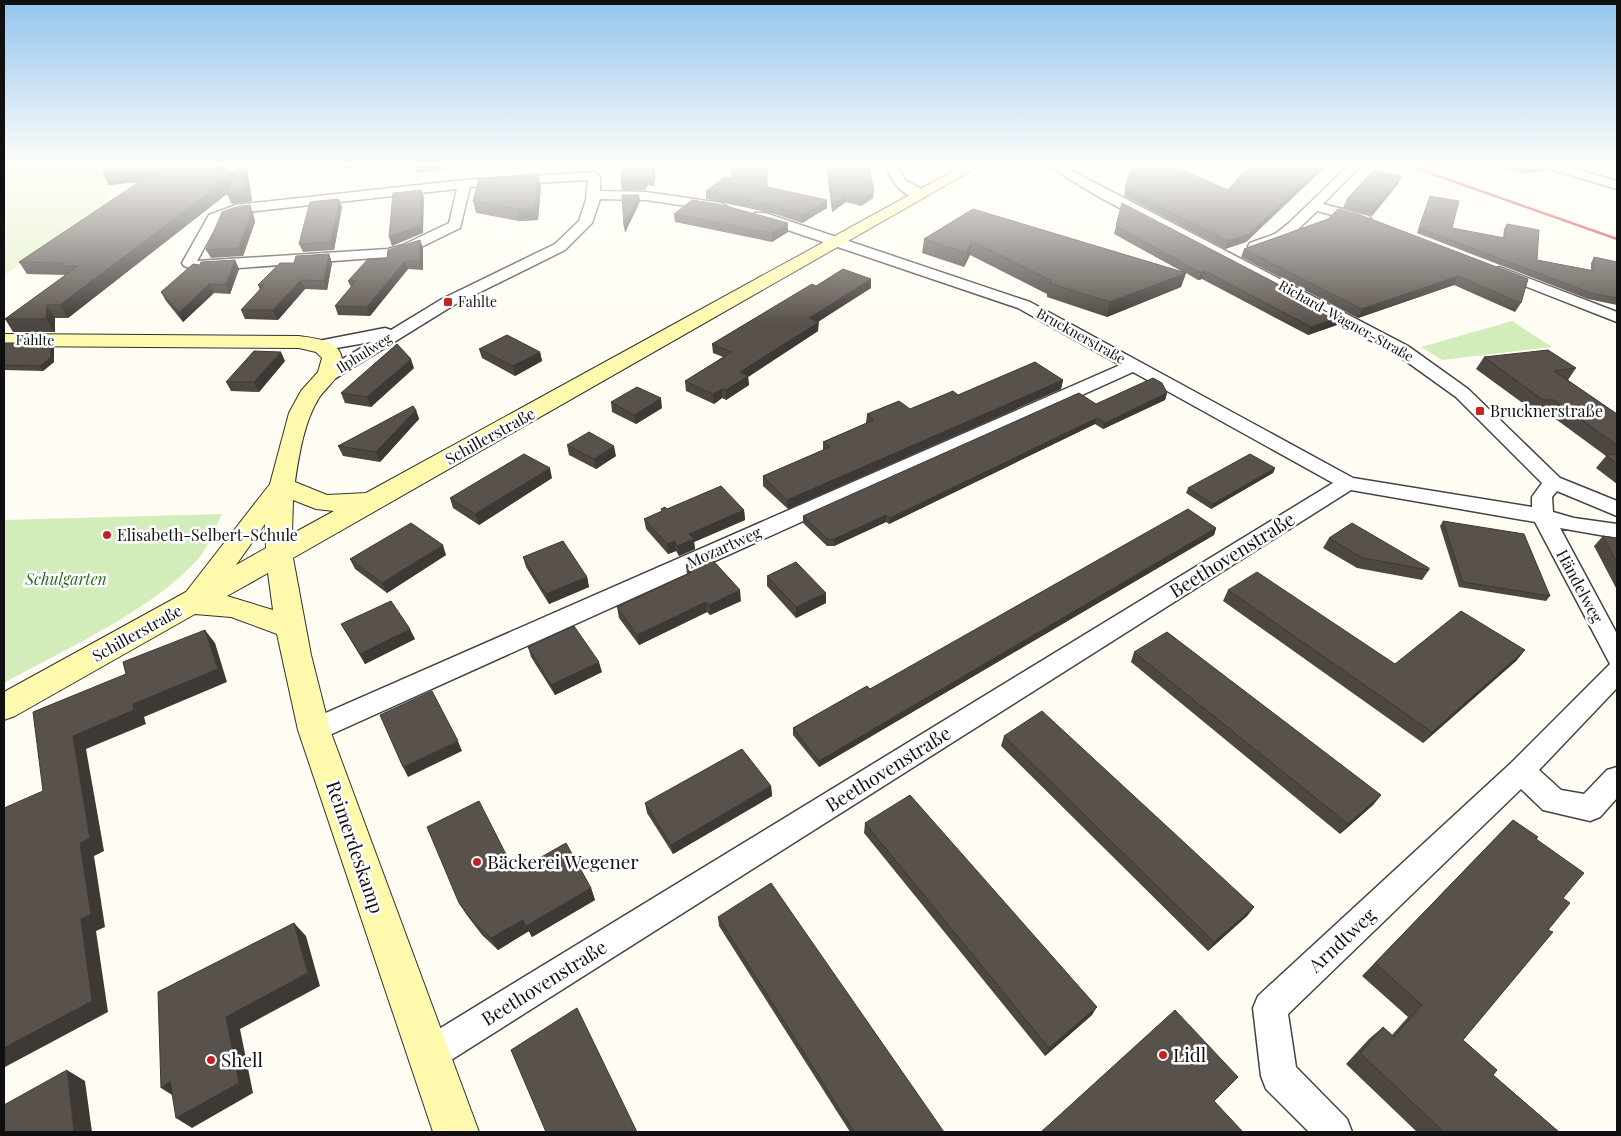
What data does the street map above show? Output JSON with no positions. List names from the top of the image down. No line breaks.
{"streets":{"main road":["Fahlte","Schillerstraße","Reimerdeskamp"],"street":["Richard-Wagner-Straße","Brucknerstraße","Ilphulweg","Mozartweg","Beethovenstraße","Händelweg","Arndtweg"]},"crossings":[["Brucknerstraße","Schillerstraße"],["Brucknerstraße","Mozartweg"],["Brucknerstraße","Beethovenstraße"],["Brucknerstraße","Händelweg"],["Fahlte","Ilphulweg"],["Schillerstraße","Reimerdeskamp"],["Mozartweg","Reimerdeskamp"],["Beethovenstraße","Reimerdeskamp"]],"parks":["Schulgarten"],"places":{"transit":["Fahlte","Brucknerstraße"],"other":["Elisabeth-Selbert-Schule","Bäckerei Wegener","Lidl","Shell"]}}
